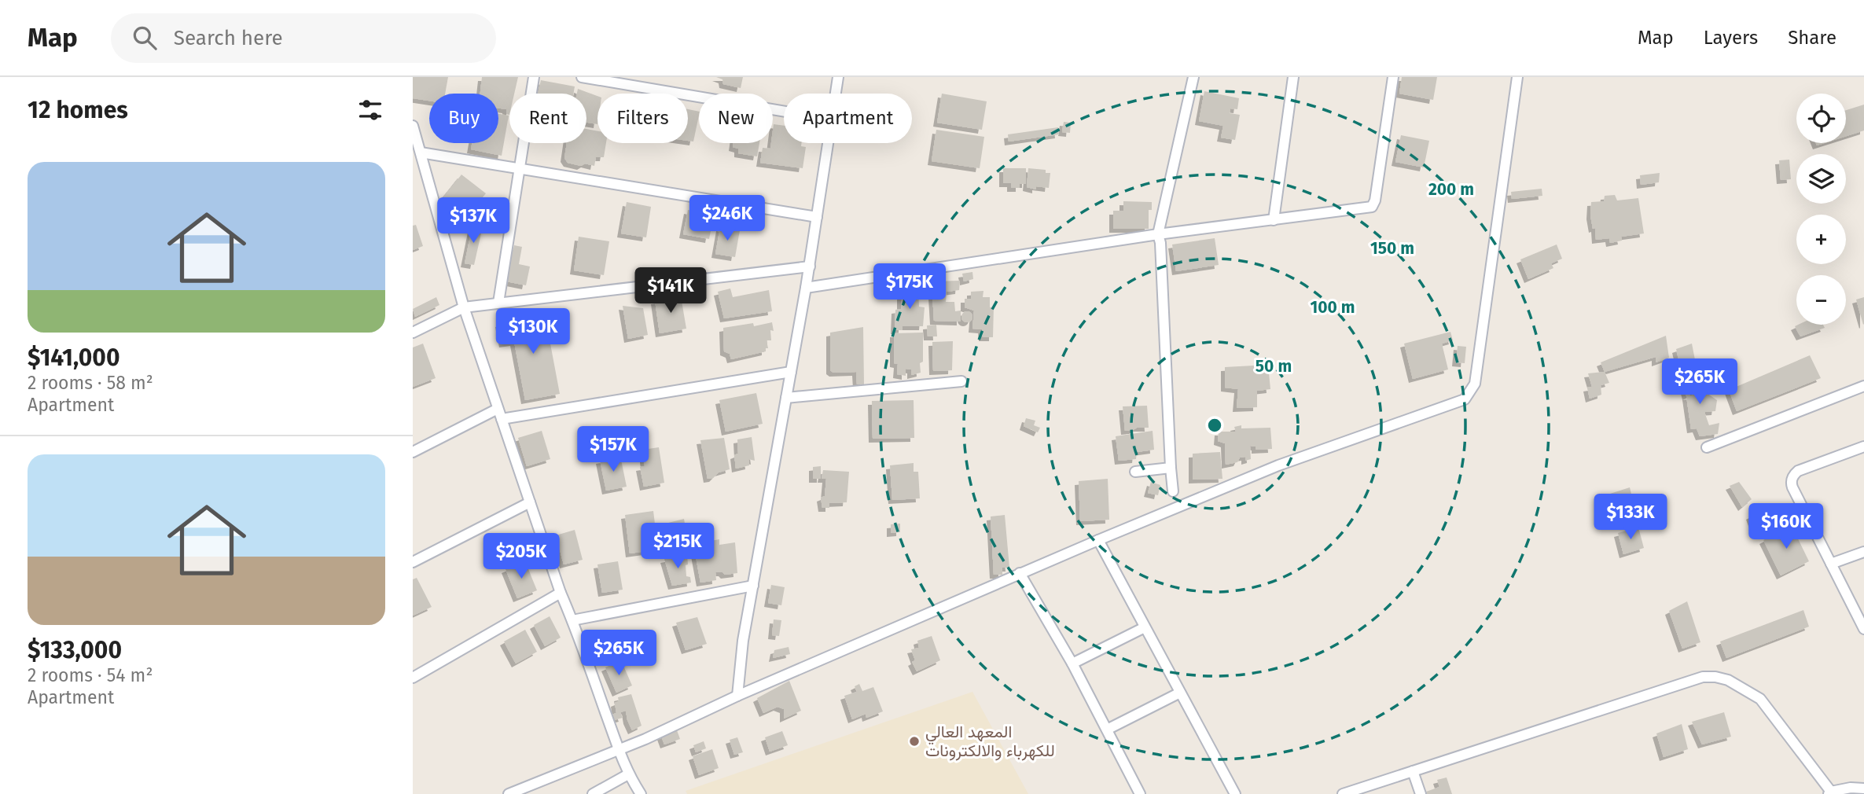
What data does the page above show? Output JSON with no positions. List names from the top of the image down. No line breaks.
{"places":["المعهد العالي للكهرباء والالكترونات"],"page":{"header":"Map","search":"Search here","nav":["Map","Layers","Share"],"heading":"12 homes","map_buttons":["+","−"],"chip":["Buy","Rent","Filters","New","Apartment"],"list":[{"name":"$141,000","note":"2 rooms · 58 m² · Apartment"},{"name":"$133,000","note":"2 rooms · 54 m² · Apartment"}],"price":["$246K","$137K","$175K","$141K","$130K","$265K","$157K","$133K","$160K","$215K","$205K","$265K"]},"rings":["200 m","150 m","100 m","50 m"]}
